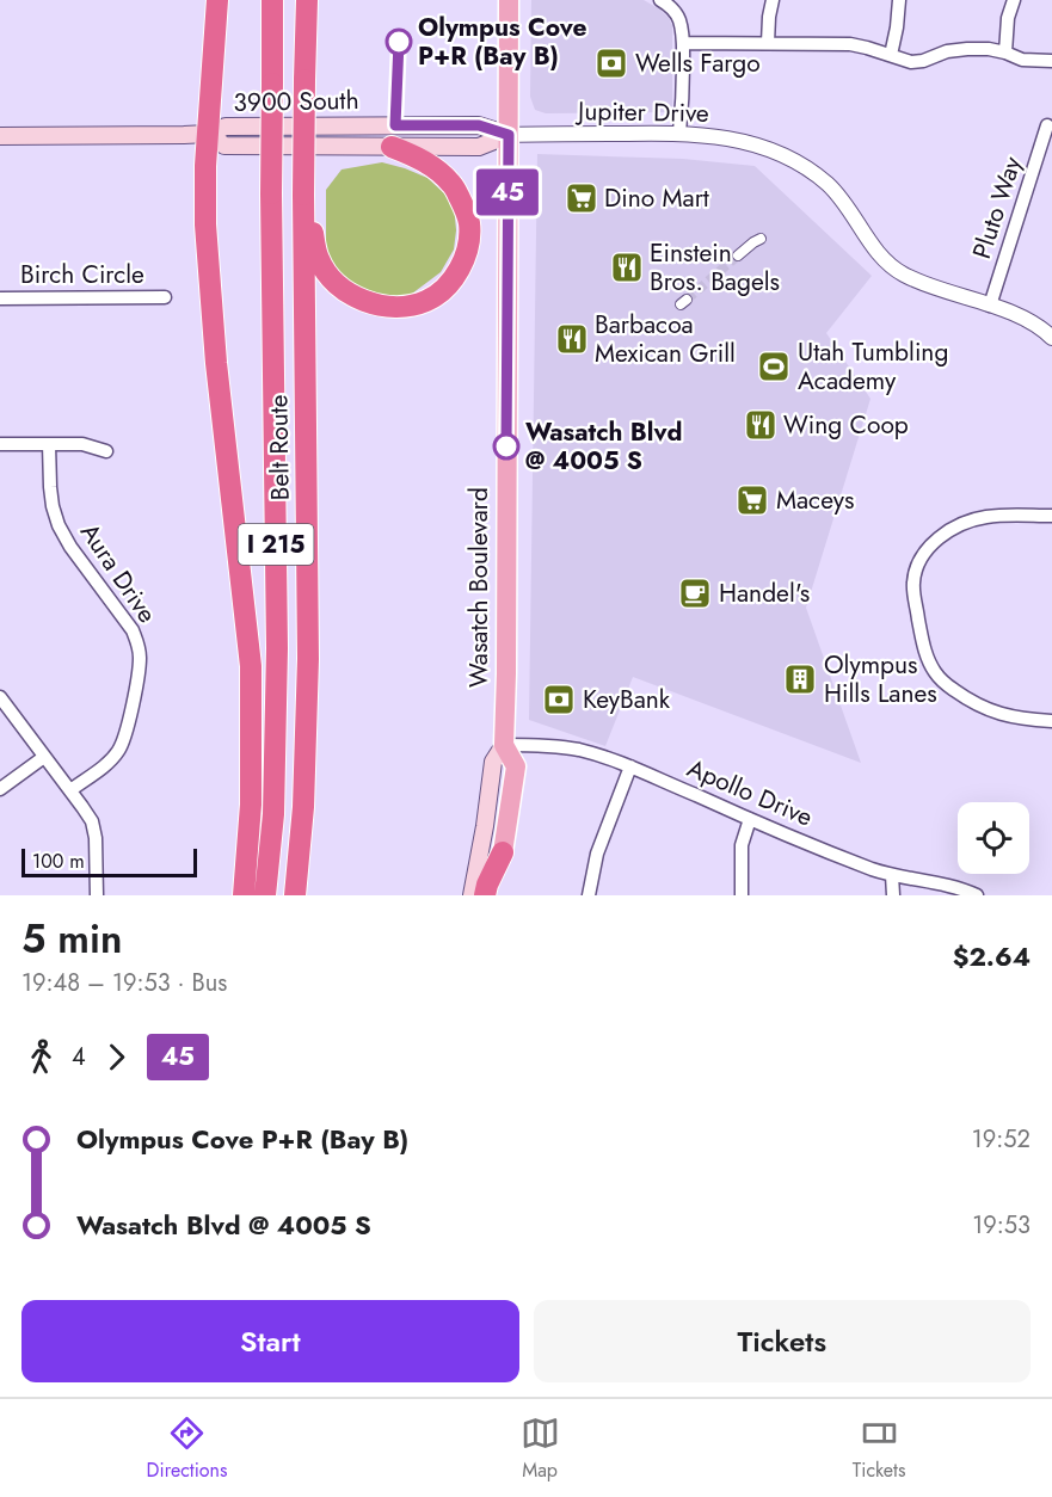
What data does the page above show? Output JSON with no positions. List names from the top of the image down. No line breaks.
{"streets":{"highway":["Belt Route","I 215"],"main road":["3900 South","Wasatch Boulevard"],"street":["Jupiter Drive","Pluto Way","Birch Circle","Aura Drive","Apollo Drive"]},"crossings":[["3900 South","Jupiter Drive"],["3900 South","Wasatch Boulevard"],["Jupiter Drive","Pluto Way"],["Jupiter Drive","Wasatch Boulevard"],["Wasatch Boulevard","Apollo Drive"]],"places":{"other":["Olympus Cove P+R (Bay B)","Wasatch Blvd @ 4005 S"],"bank":["Wells Fargo","KeyBank"],"supermarket":["Dino Mart","Maceys"],"restaurant":["Einstein Bros. Bagels","Barbacoa Mexican Grill","Wing Coop"],"sports":["Utah Tumbling Academy"],"cafe":["Handel's"],"building":["Olympus Hills Lanes"]},"lines":["bus line 45"],"scale_bar":"100 m","page":{"on_map":"45","scale":"100 m","heading":["5 min","19:48 – 19:53 · Bus","$2.64"],"legs":["4","45"],"list":[{"name":"Olympus Cove P+R (Bay B)","value":"19:52"},{"name":"Wasatch Blvd @ 4005 S","value":"19:53"}],"buttons":["Start","Tickets"],"tabs":["Directions","Map","Tickets"]}}
